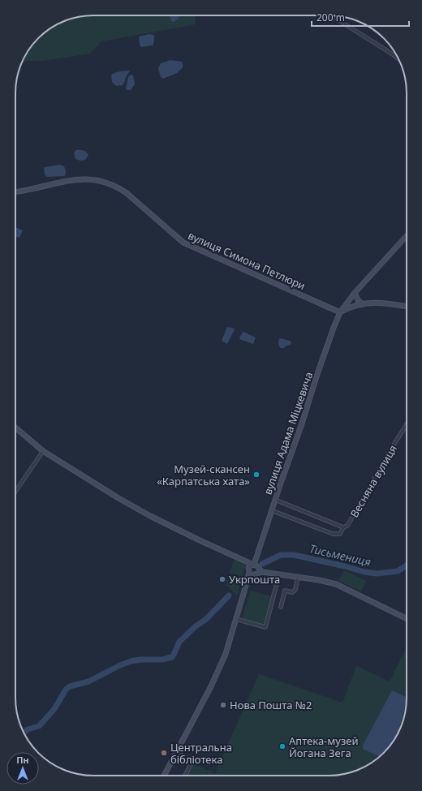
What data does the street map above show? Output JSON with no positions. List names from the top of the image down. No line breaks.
{"streets":{"main road":["вулиця Симона Петлюри","вулиця Адама Міцкевича"],"street":["Весняна вулиця"]},"crossings":[["вулиця Симона Петлюри","вулиця Адама Міцкевича"],["вулиця Адама Міцкевича","Весняна вулиця"]],"water":["Тисьмениця"],"places":["Музей-скансен «Карпатська хата»","Укрпошта","Нова Пошта №2","Аптека-музей Йогана Зега","Центральна бібліотека"],"scale_bar":"200 m","north":"top"}
